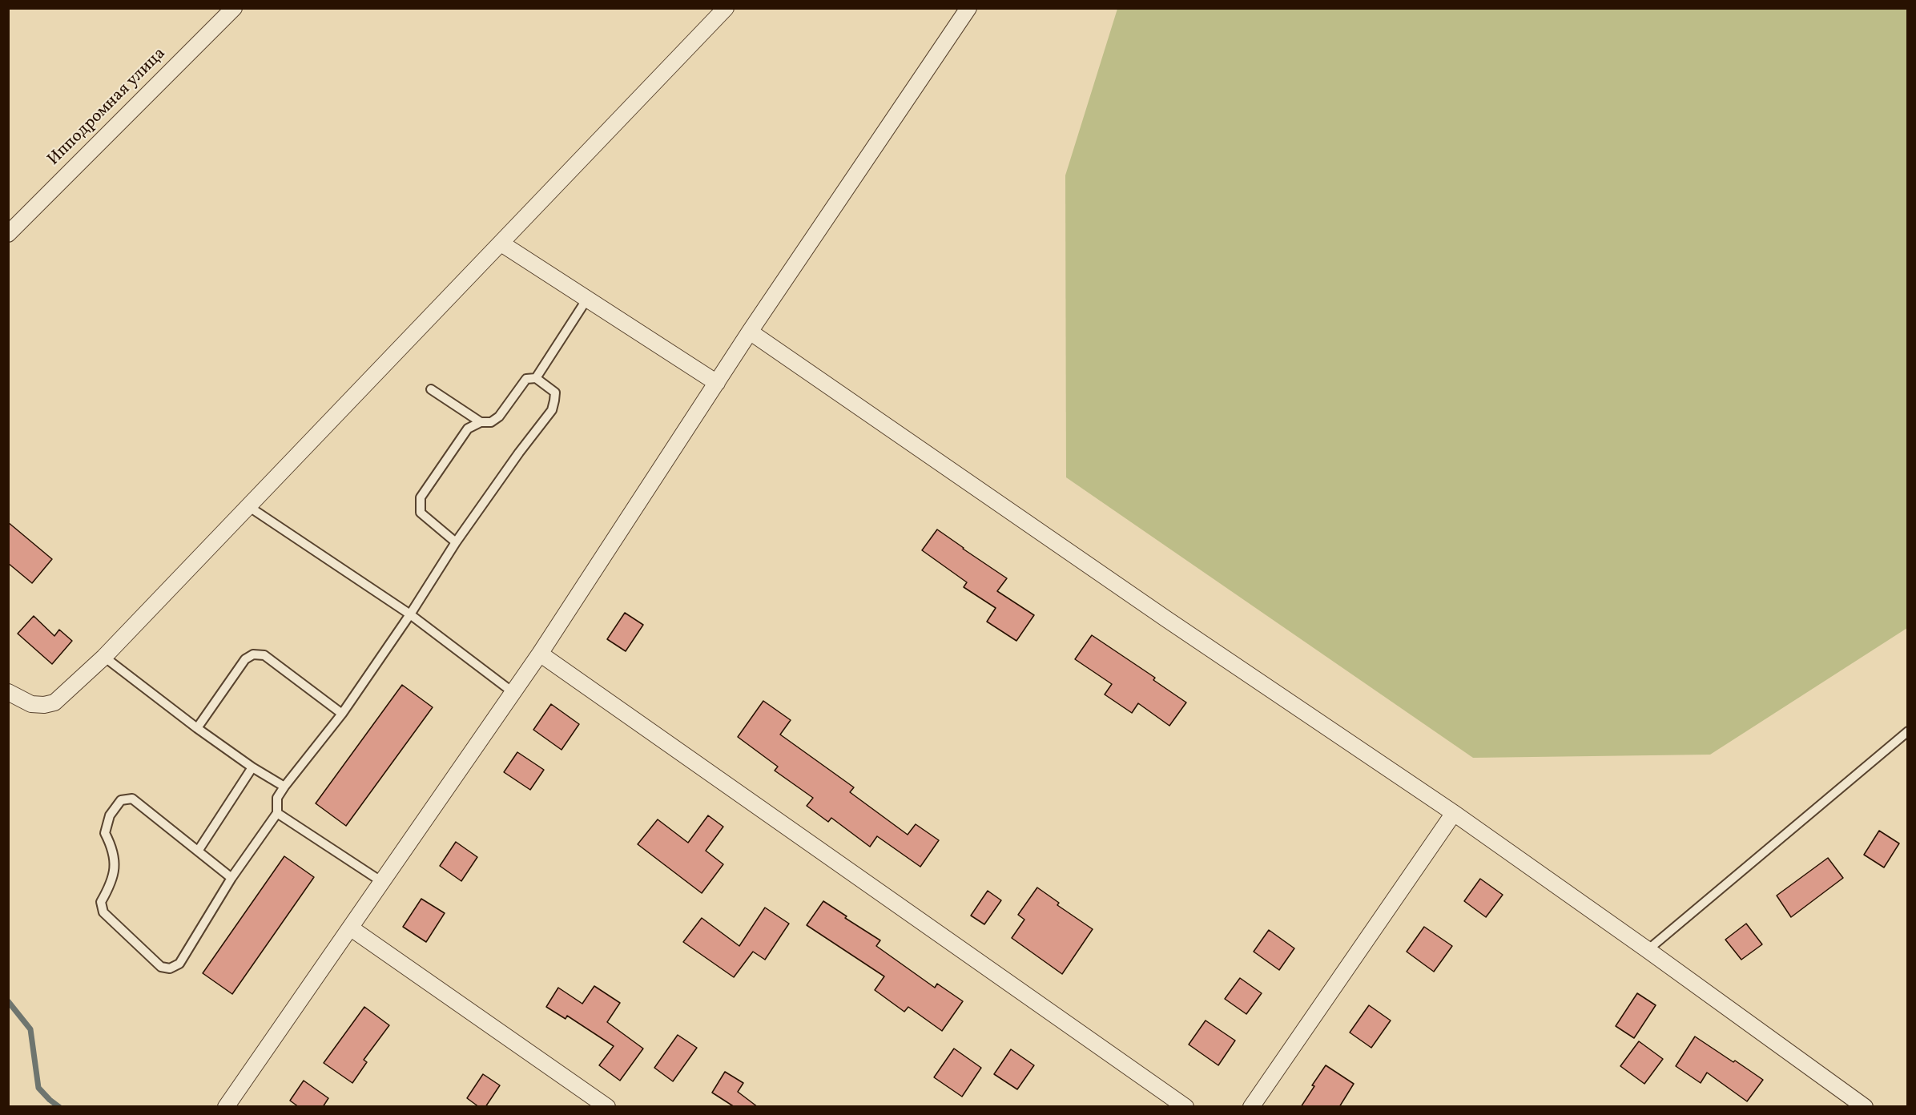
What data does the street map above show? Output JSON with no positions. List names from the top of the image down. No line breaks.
{"streets":{"street":["Ипподромная улица"]}}
